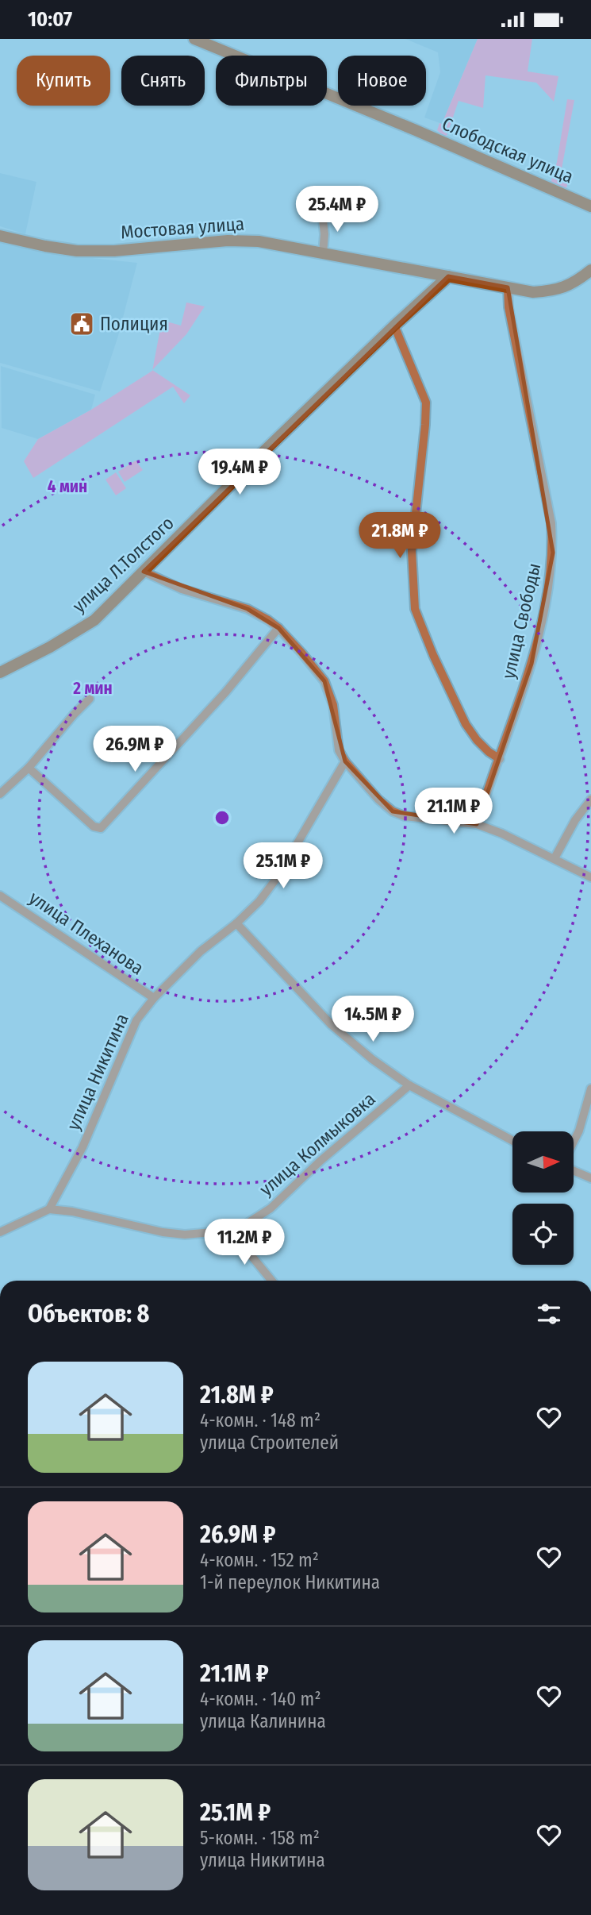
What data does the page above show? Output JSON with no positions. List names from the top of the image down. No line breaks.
{"streets":{"street":["Слободская улица","Мостовая улица","улица Л.Толстого","улица Свободы","улица Плеханова","улица Никитина","улица Колмыковка"]},"crossings":[["Мостовая улица","улица Л.Толстого"],["Мостовая улица","улица Свободы"],["улица Плеханова","улица Никитина"],["улица Никитина","улица Колмыковка"]],"places":{"public building":["Полиция"]},"north":"right","page":{"status":"10:07","chip":["Купить","Снять","Фильтры","Новое"],"price":["25.4M ₽","19.4M ₽","21.8M ₽","26.9M ₽","21.1M ₽","25.1M ₽","14.5M ₽","11.2M ₽"],"heading":"Объектов: 8","list":[{"name":"21.8M ₽","note":"4-комн. · 148 m² · улица Строителей"},{"name":"26.9M ₽","note":"4-комн. · 152 m² · 1-й переулок Никитина"},{"name":"21.1M ₽","note":"4-комн. · 140 m² · улица Калинина"},{"name":"25.1M ₽","note":"5-комн. · 158 m² · улица Никитина"}]},"rings":["4 мин","2 мин"]}
